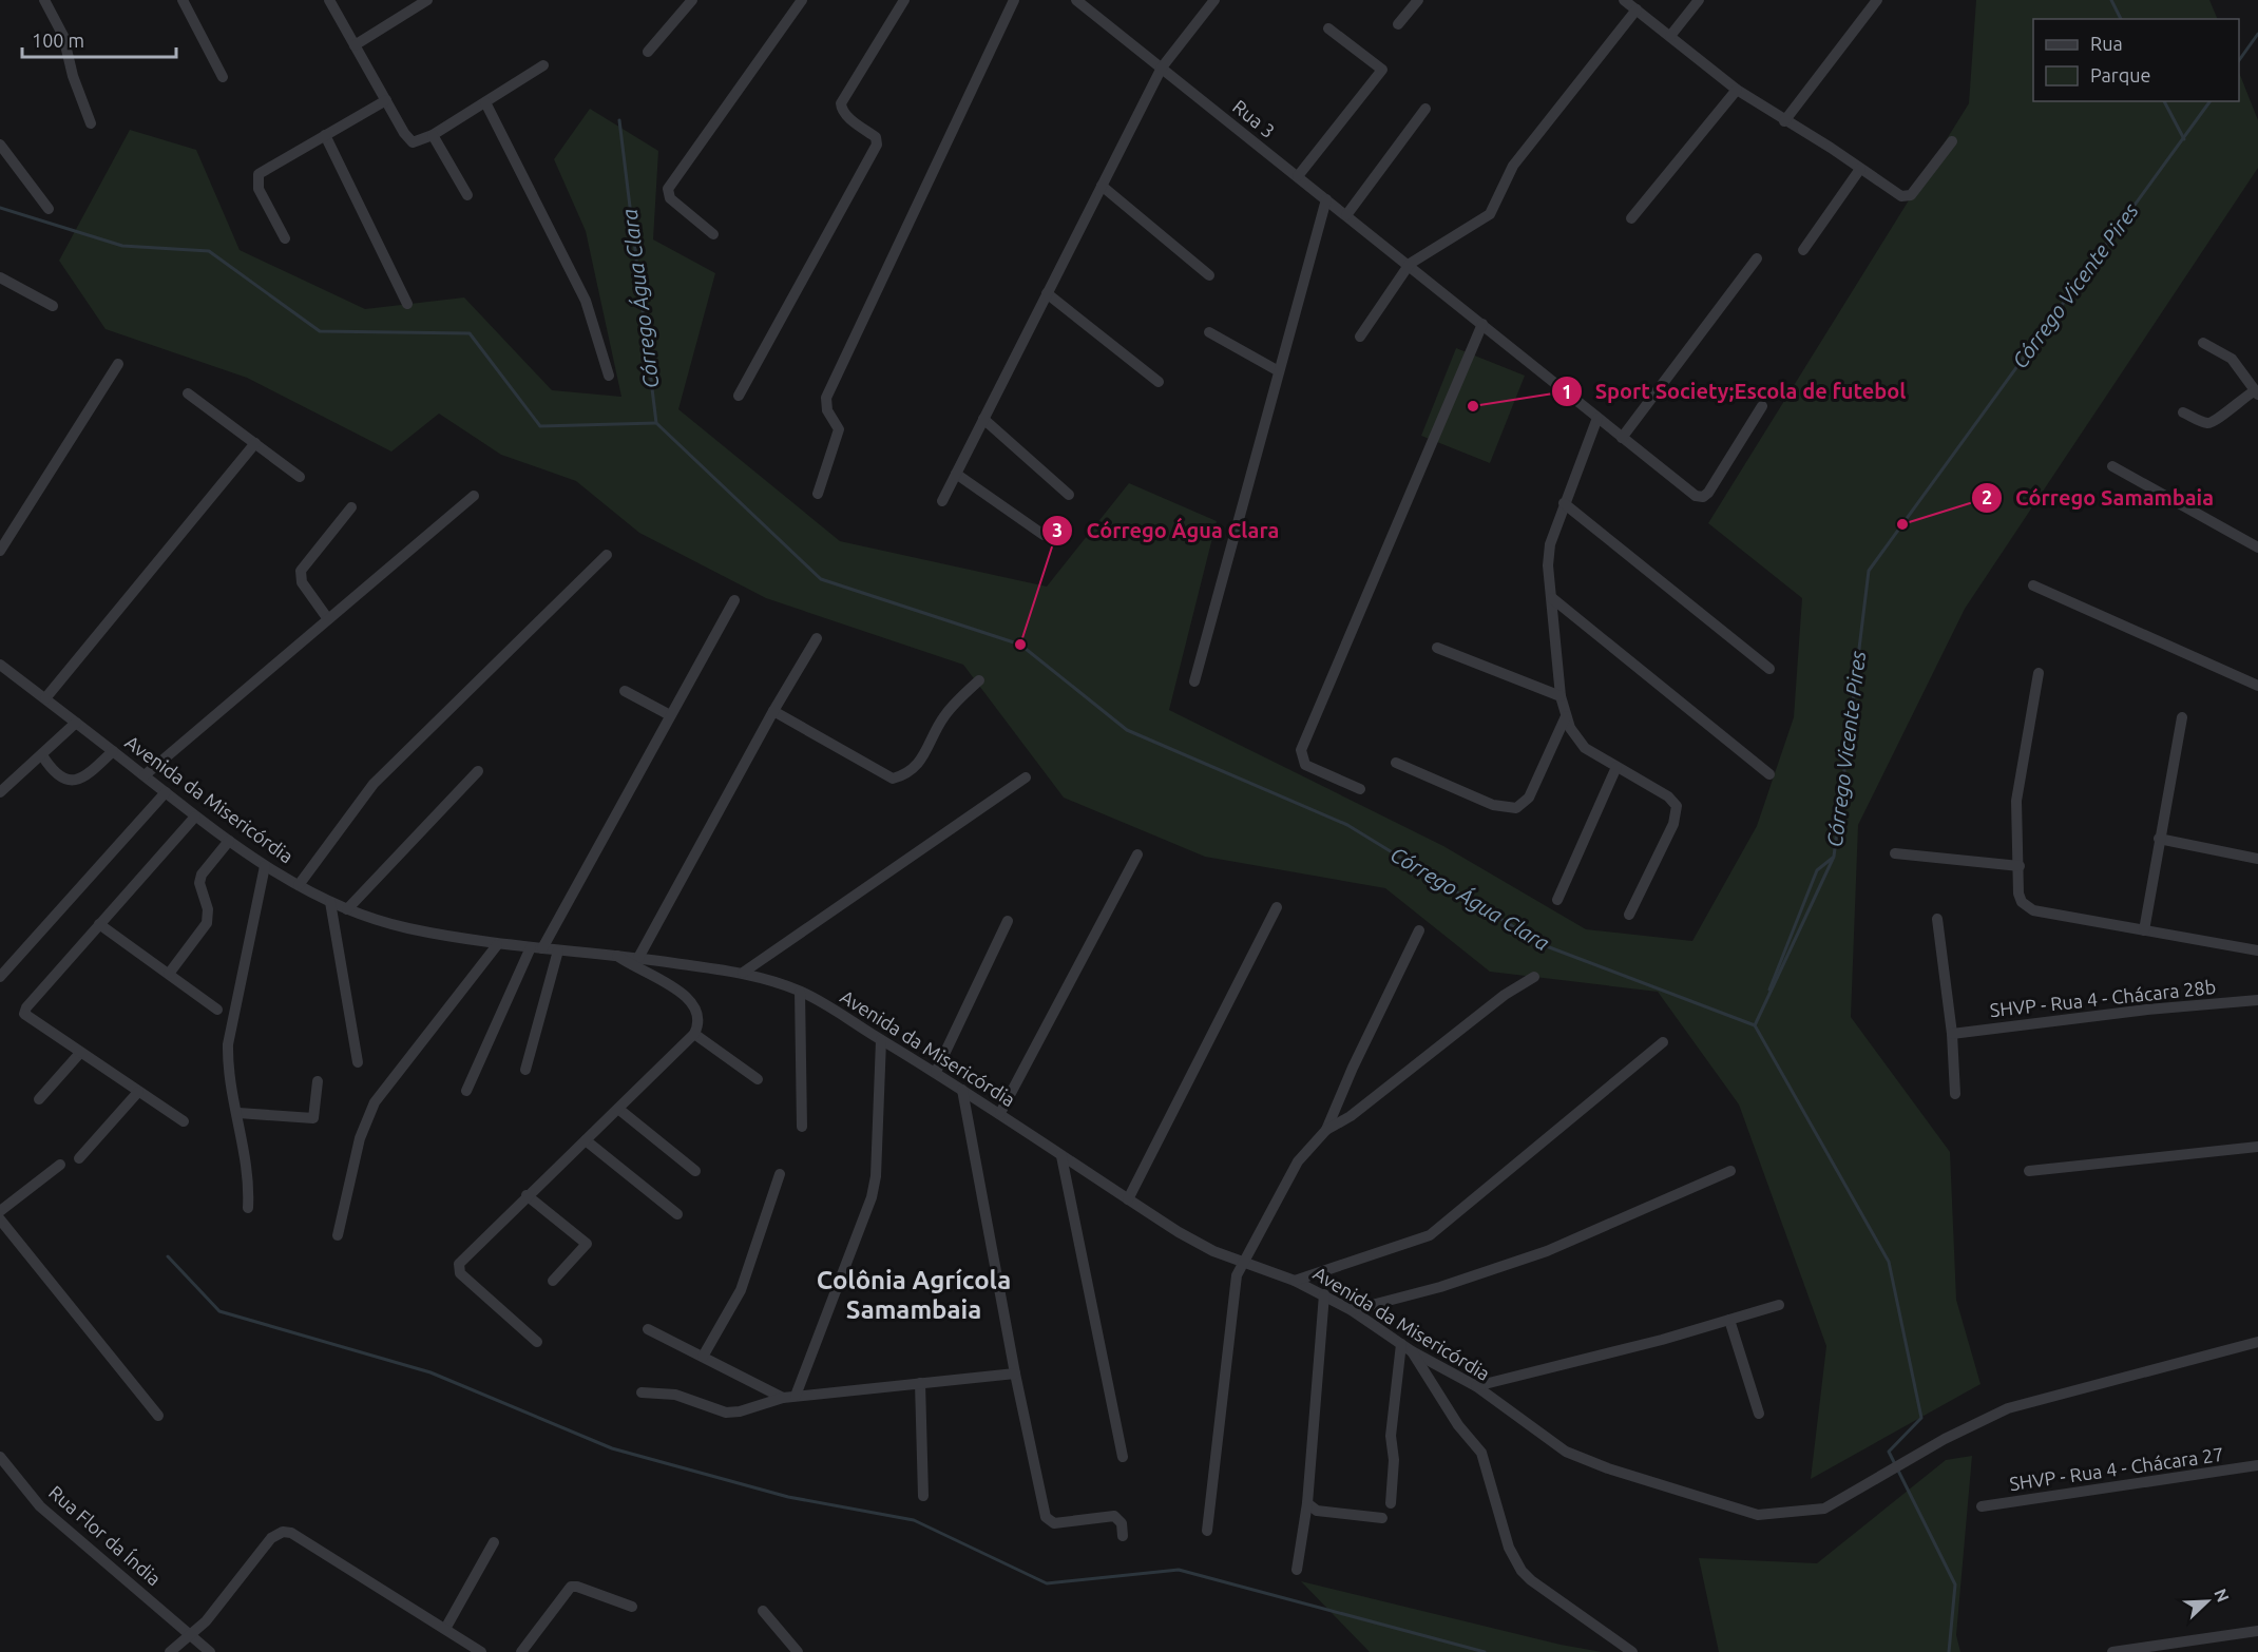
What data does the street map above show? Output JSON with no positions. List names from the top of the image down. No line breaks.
{"streets":{"street":["Rua 3","Avenida da Misericórdia","SHVP - Rua 4 - Chácara 28b","SHVP - Rua 4 - Chácara 27","Rua Flor da Índia"]},"districts":["Colônia Agrícola Samambaia"],"water":["Córrego Vicente Pires","Córrego Água Clara"],"places":["Sport Society;Escola de futebol","Córrego Samambaia","Córrego Água Clara"],"legend":["Rua","Parque"],"scale_bar":"100 m","north":"top right"}
